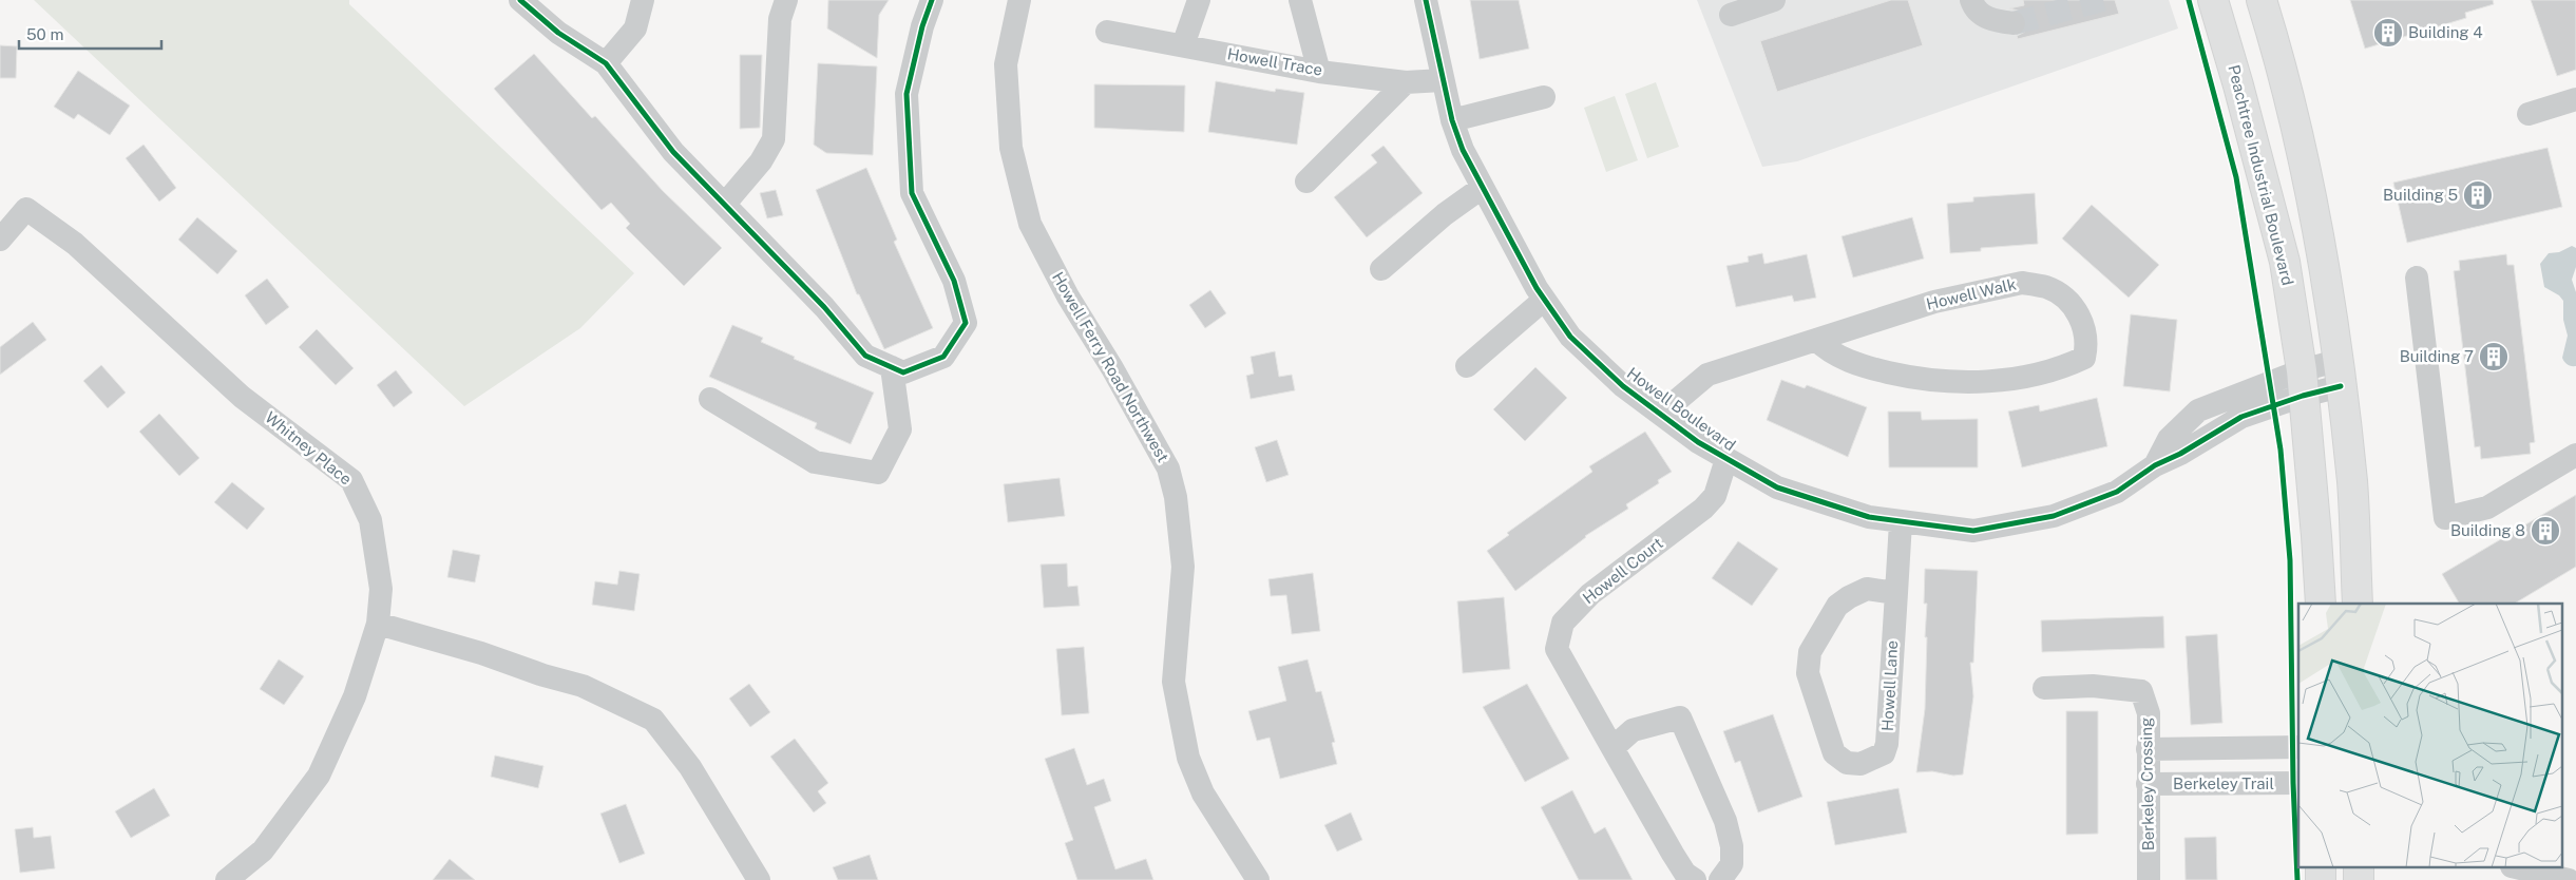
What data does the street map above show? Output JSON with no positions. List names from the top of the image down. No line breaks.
{"streets":{"highway":["Peachtree Industrial Boulevard"],"street":["Howell Trace","Howell Walk","Howell Ferry Road Northwest","Howell Boulevard","Whitney Place","Howell Court","Howell Lane","Berkeley Crossing","Berkeley Trail"]},"crossings":[["Howell Trace","Howell Boulevard"],["Peachtree Industrial Boulevard","Howell Boulevard"],["Howell Walk","Howell Boulevard"],["Howell Boulevard","Howell Court"],["Howell Boulevard","Howell Lane"],["Berkeley Crossing","Berkeley Trail"]],"places":{"building":["Building 4","Building 5","Building 7","Building 8"]},"scale_bar":"50 m"}
